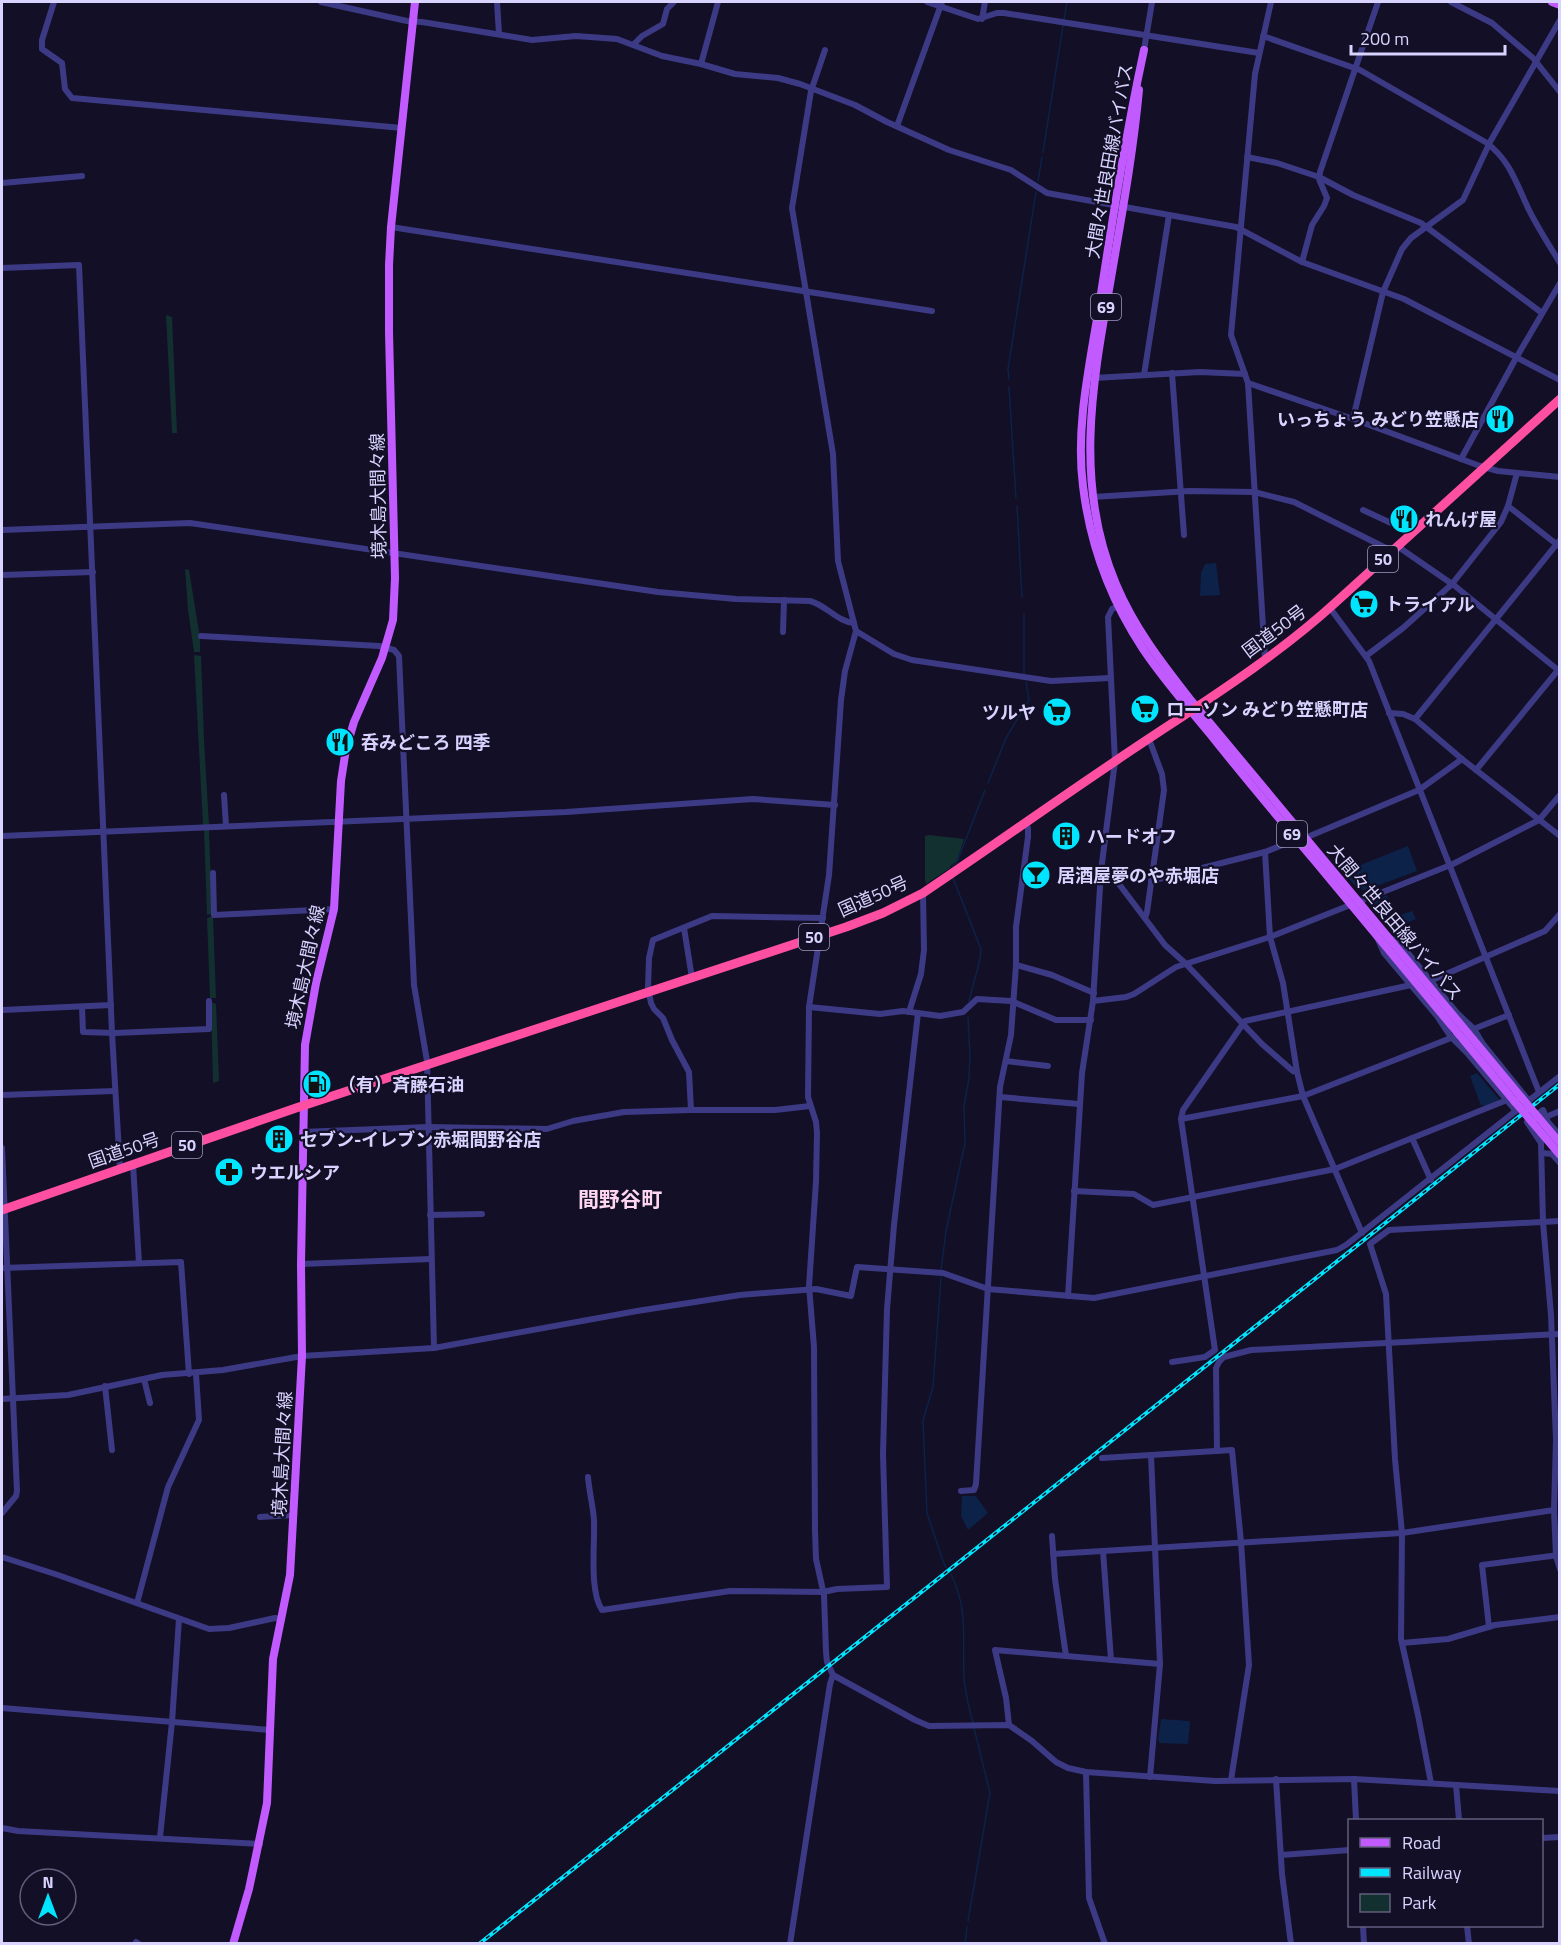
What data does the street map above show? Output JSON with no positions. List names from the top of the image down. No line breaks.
{"streets":{"highway":["50","国道50号"],"main road":["大間々世良田線バイパス","69","境木島大間々線"]},"crossings":[["大間々世良田線バイパス","国道50号"],["境木島大間々線","国道50号"]],"districts":["間野谷町"],"places":{"restaurant":["いっちょう みどり笠懸店","れんげ屋","呑みどころ 四季"],"supermarket":["トライアル","ローソン みどり笠懸町店","ツルヤ"],"building":["ハードオフ","セブン-イレブン赤堀間野谷店"],"bar":["居酒屋夢のや赤堀店"],"fuel station":["（有）斉藤石油"],"pharmacy":["ウエルシア"]},"legend":["Road","Railway","Park"],"scale_bar":"200 m","north":"top"}
